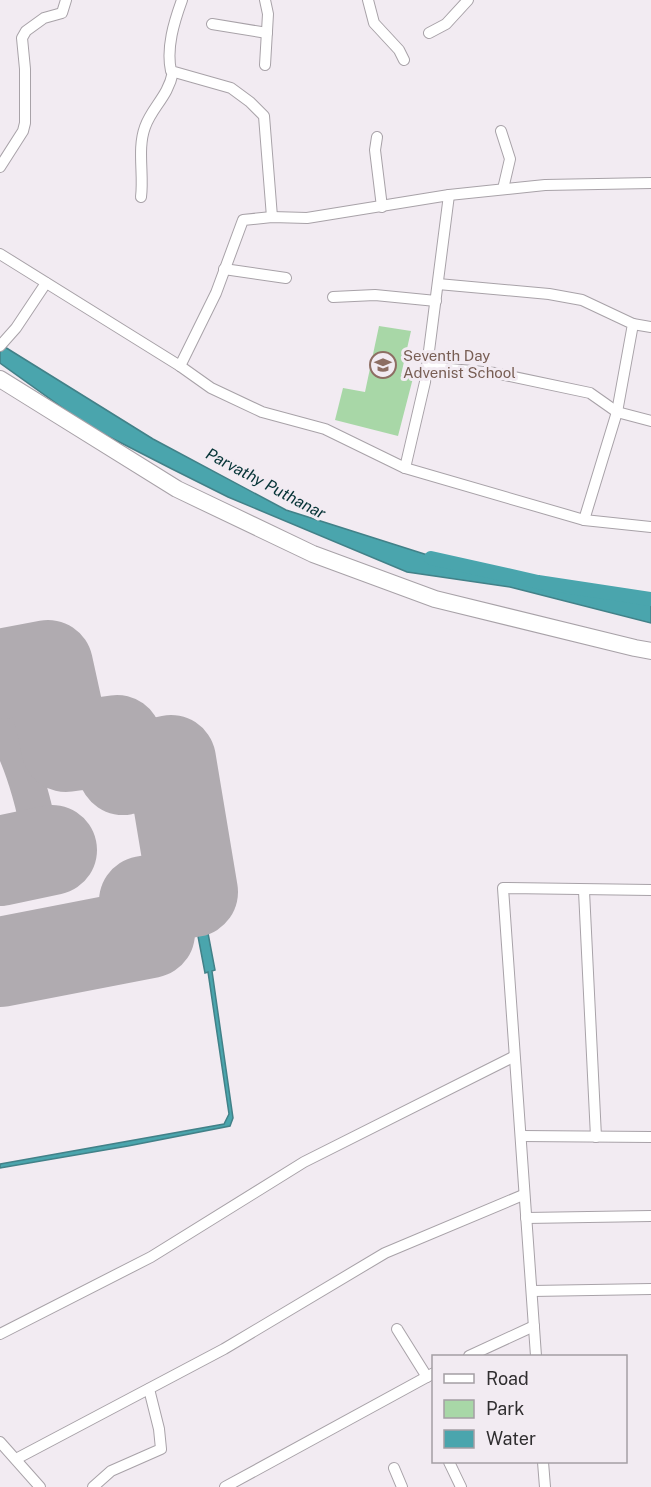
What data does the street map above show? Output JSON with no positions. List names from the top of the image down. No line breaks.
{"water":["Parvathy Puthanar"],"places":{"school or university":["Seventh Day Advenist School"]},"legend":["Road","Park","Water"]}
